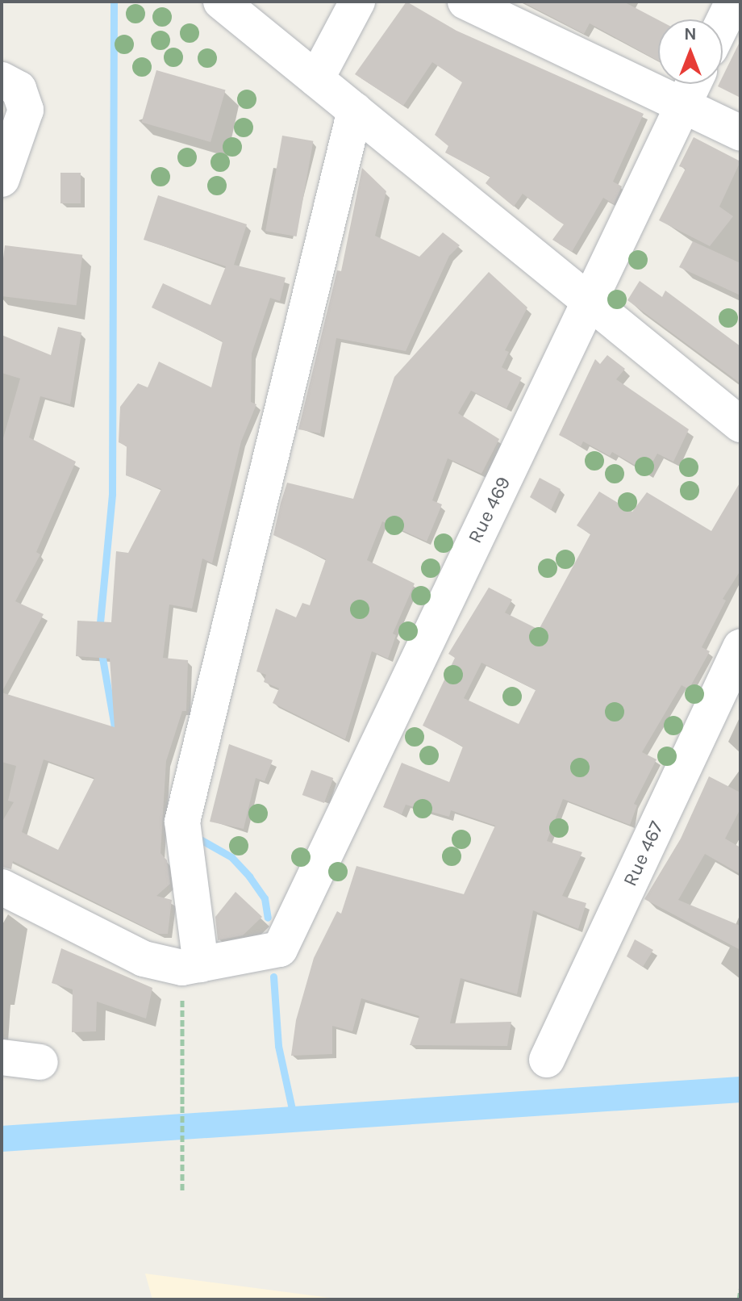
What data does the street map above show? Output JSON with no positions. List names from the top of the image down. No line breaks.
{"streets":{"street":["Rue 469","Rue 467"]},"north":"top"}
